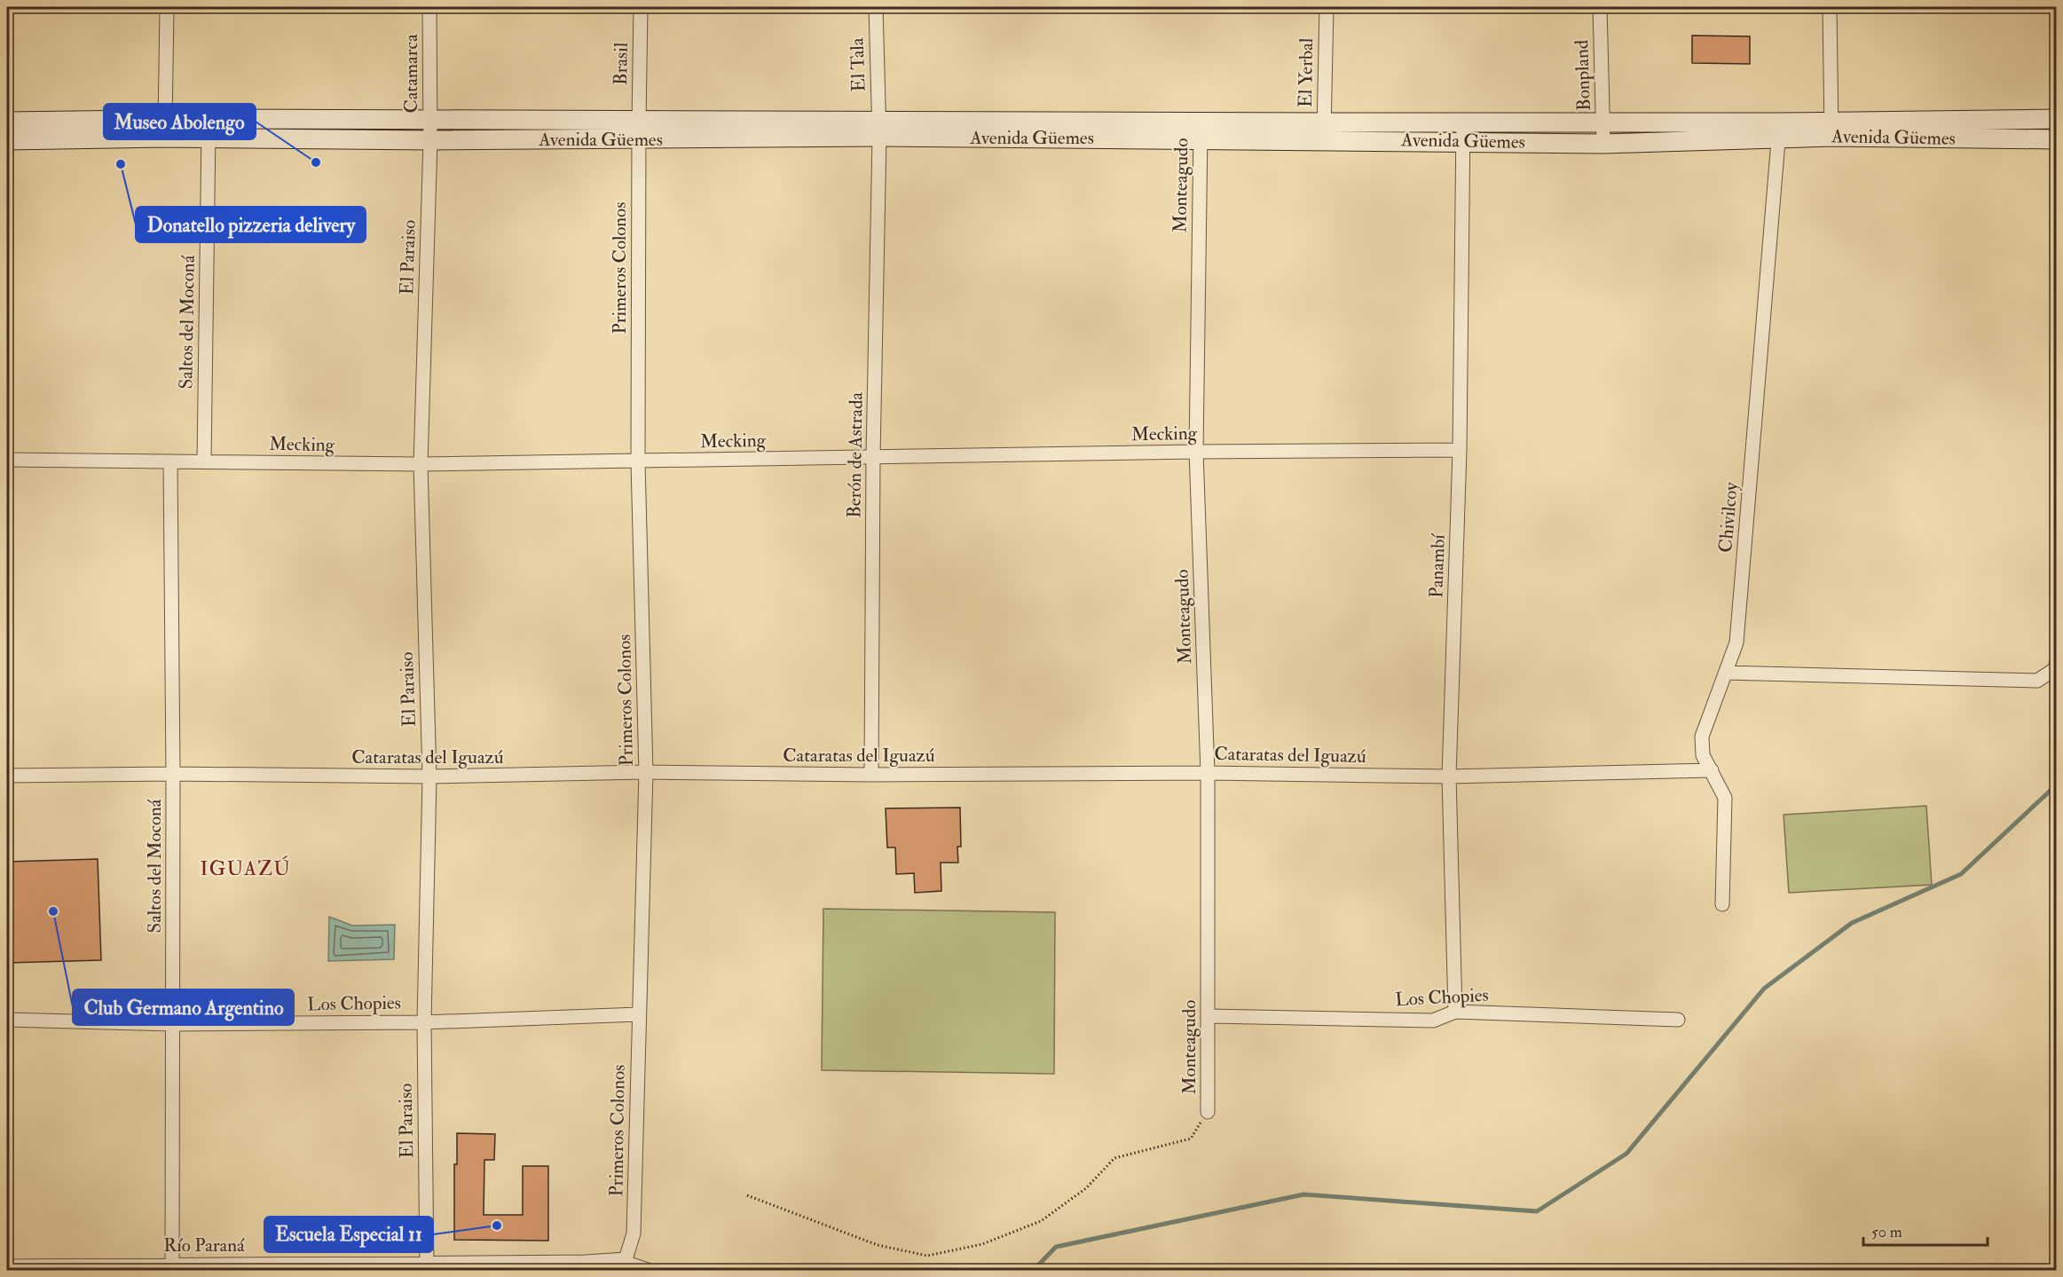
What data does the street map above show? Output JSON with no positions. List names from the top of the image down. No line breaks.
{"streets":{"main road":["Avenida Güemes"],"street":["Brasil","El Tala","El Yerbal","Catamarca","Bonpland","Monteagudo","El Paraiso","Primeros Colonos","Saltos del Moconá","Mecking","Berón de Astrada","Chivilcoy","Panambí","Cataratas del Iguazú","Los Chopies","Río Paraná"]},"crossings":[["Brasil","Avenida Güemes"],["Brasil","Primeros Colonos"],["El Tala","Avenida Güemes"],["El Tala","Berón de Astrada"],["El Yerbal","Avenida Güemes"],["Catamarca","Avenida Güemes"],["Catamarca","El Paraiso"],["Bonpland","Avenida Güemes"],["Avenida Güemes","Monteagudo"],["Avenida Güemes","El Paraiso"],["Avenida Güemes","Primeros Colonos"],["Avenida Güemes","Saltos del Moconá"],["Avenida Güemes","Berón de Astrada"],["Avenida Güemes","Chivilcoy"],["Avenida Güemes","Panambí"],["Monteagudo","Mecking"],["Monteagudo","Cataratas del Iguazú"],["Monteagudo","Los Chopies"],["El Paraiso","Mecking"],["El Paraiso","Cataratas del Iguazú"],["El Paraiso","Los Chopies"],["El Paraiso","Río Paraná"],["Primeros Colonos","Mecking"],["Primeros Colonos","Cataratas del Iguazú"],["Primeros Colonos","Los Chopies"],["Primeros Colonos","Río Paraná"],["Saltos del Moconá","Mecking"],["Saltos del Moconá","Cataratas del Iguazú"],["Saltos del Moconá","Los Chopies"],["Saltos del Moconá","Río Paraná"],["Mecking","Berón de Astrada"],["Mecking","Panambí"],["Berón de Astrada","Cataratas del Iguazú"],["Chivilcoy","Cataratas del Iguazú"],["Panambí","Cataratas del Iguazú"],["Panambí","Los Chopies"]],"districts":["IGUAZÚ"],"places":["Museo Abolengo","Donatello pizzeria delivery","Club Germano Argentino","Escuela Especial 11"],"scale_bar":"50 m"}
